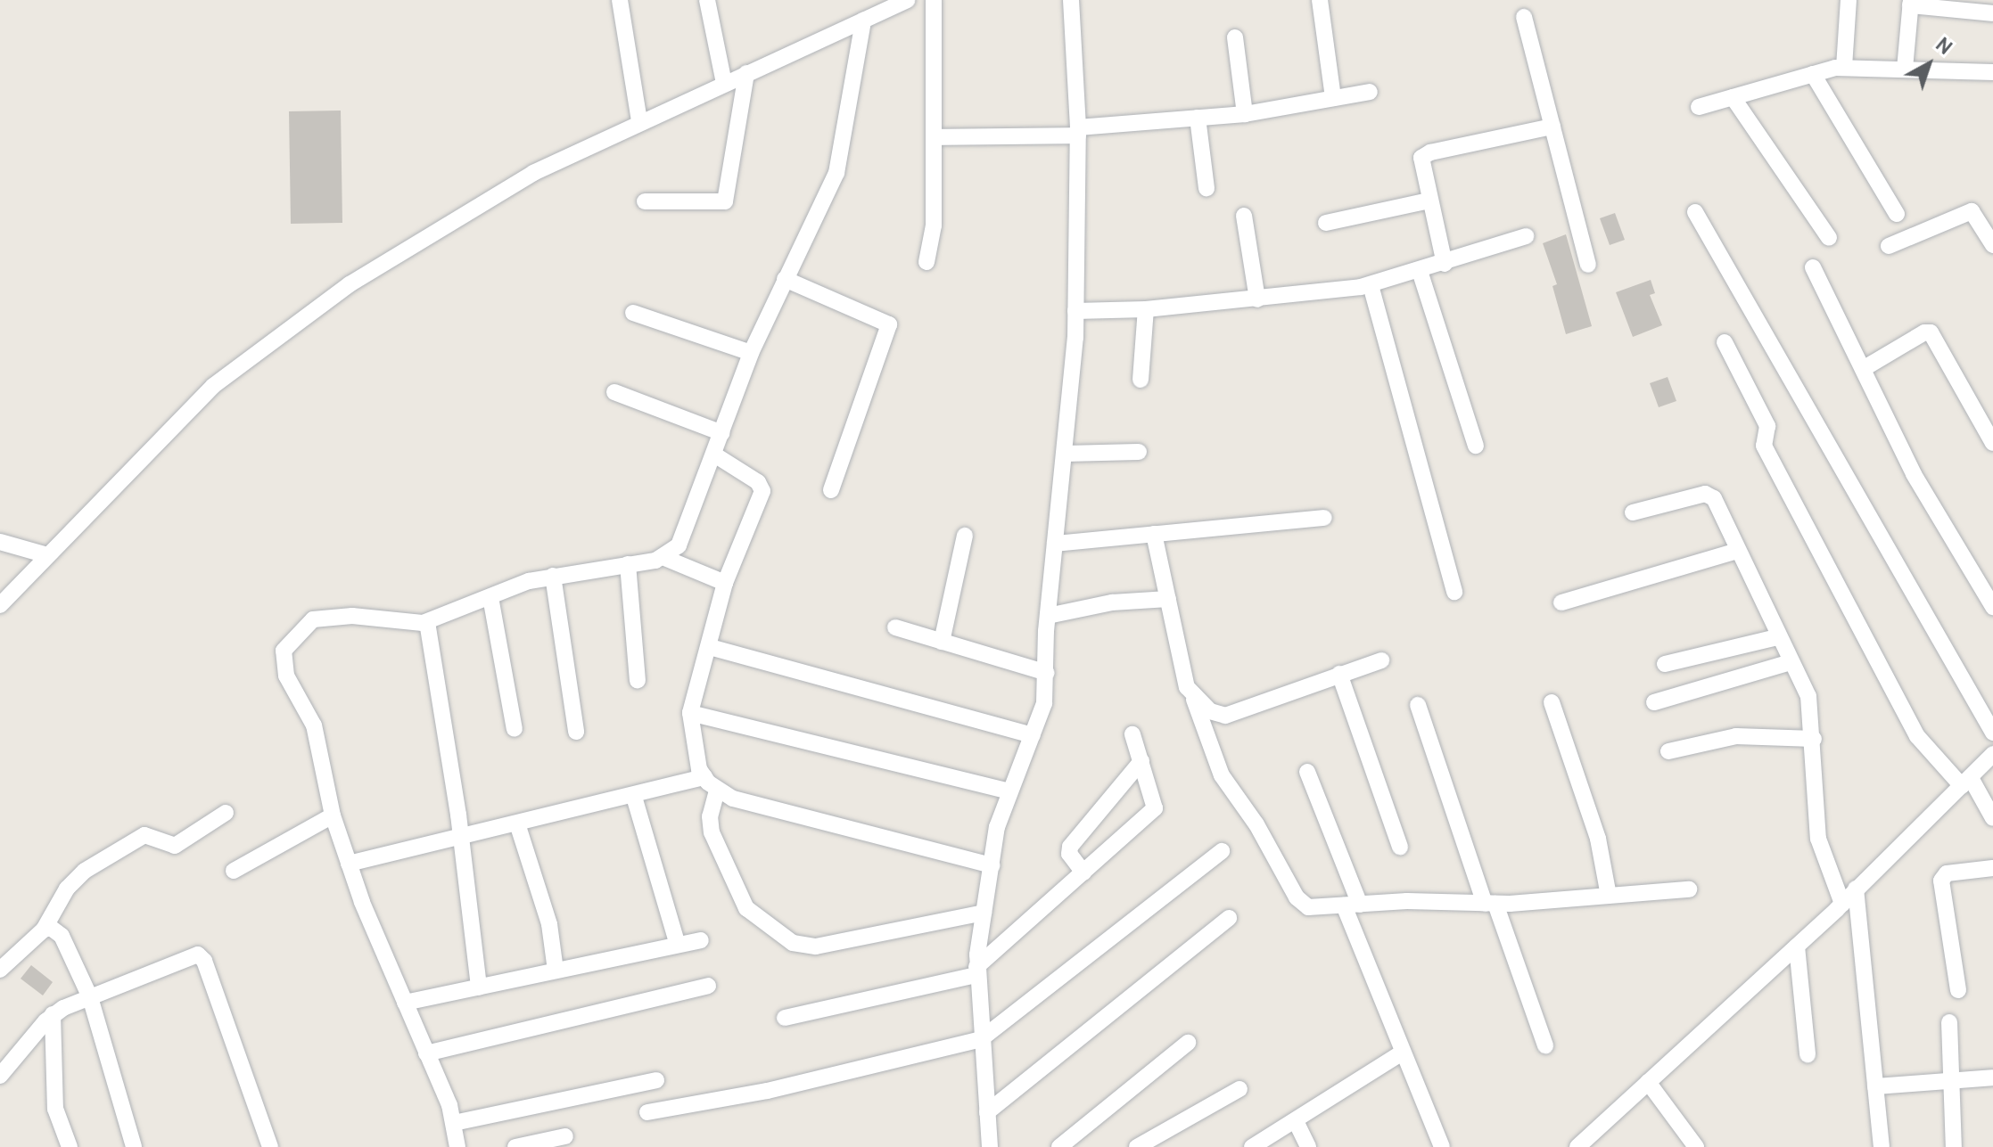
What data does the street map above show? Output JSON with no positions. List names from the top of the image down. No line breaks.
{"north":"top right"}
